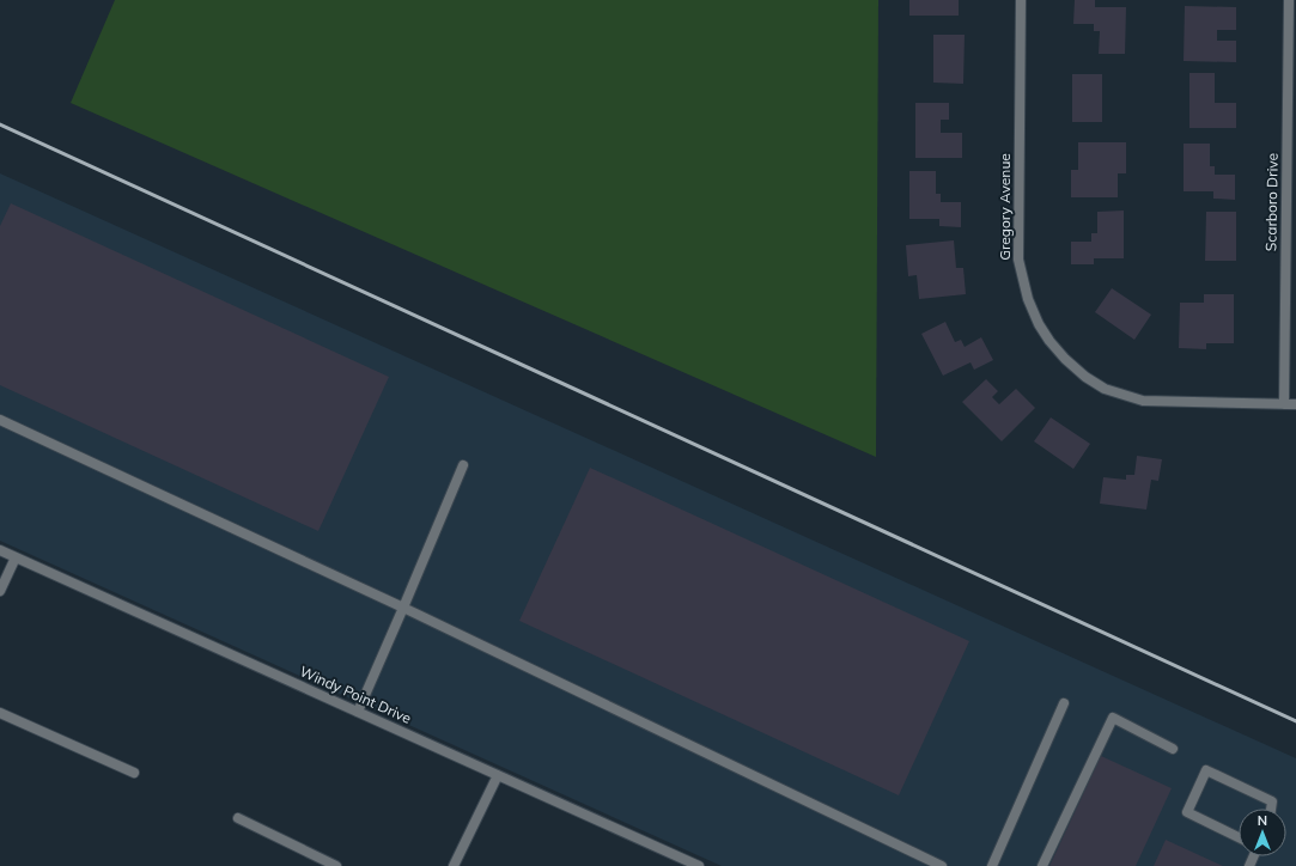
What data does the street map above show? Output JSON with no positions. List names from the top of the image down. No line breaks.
{"streets":{"street":["Scarboro Drive","Gregory Avenue","Windy Point Drive"]},"crossings":[["Scarboro Drive","Gregory Avenue"]],"north":"top"}
